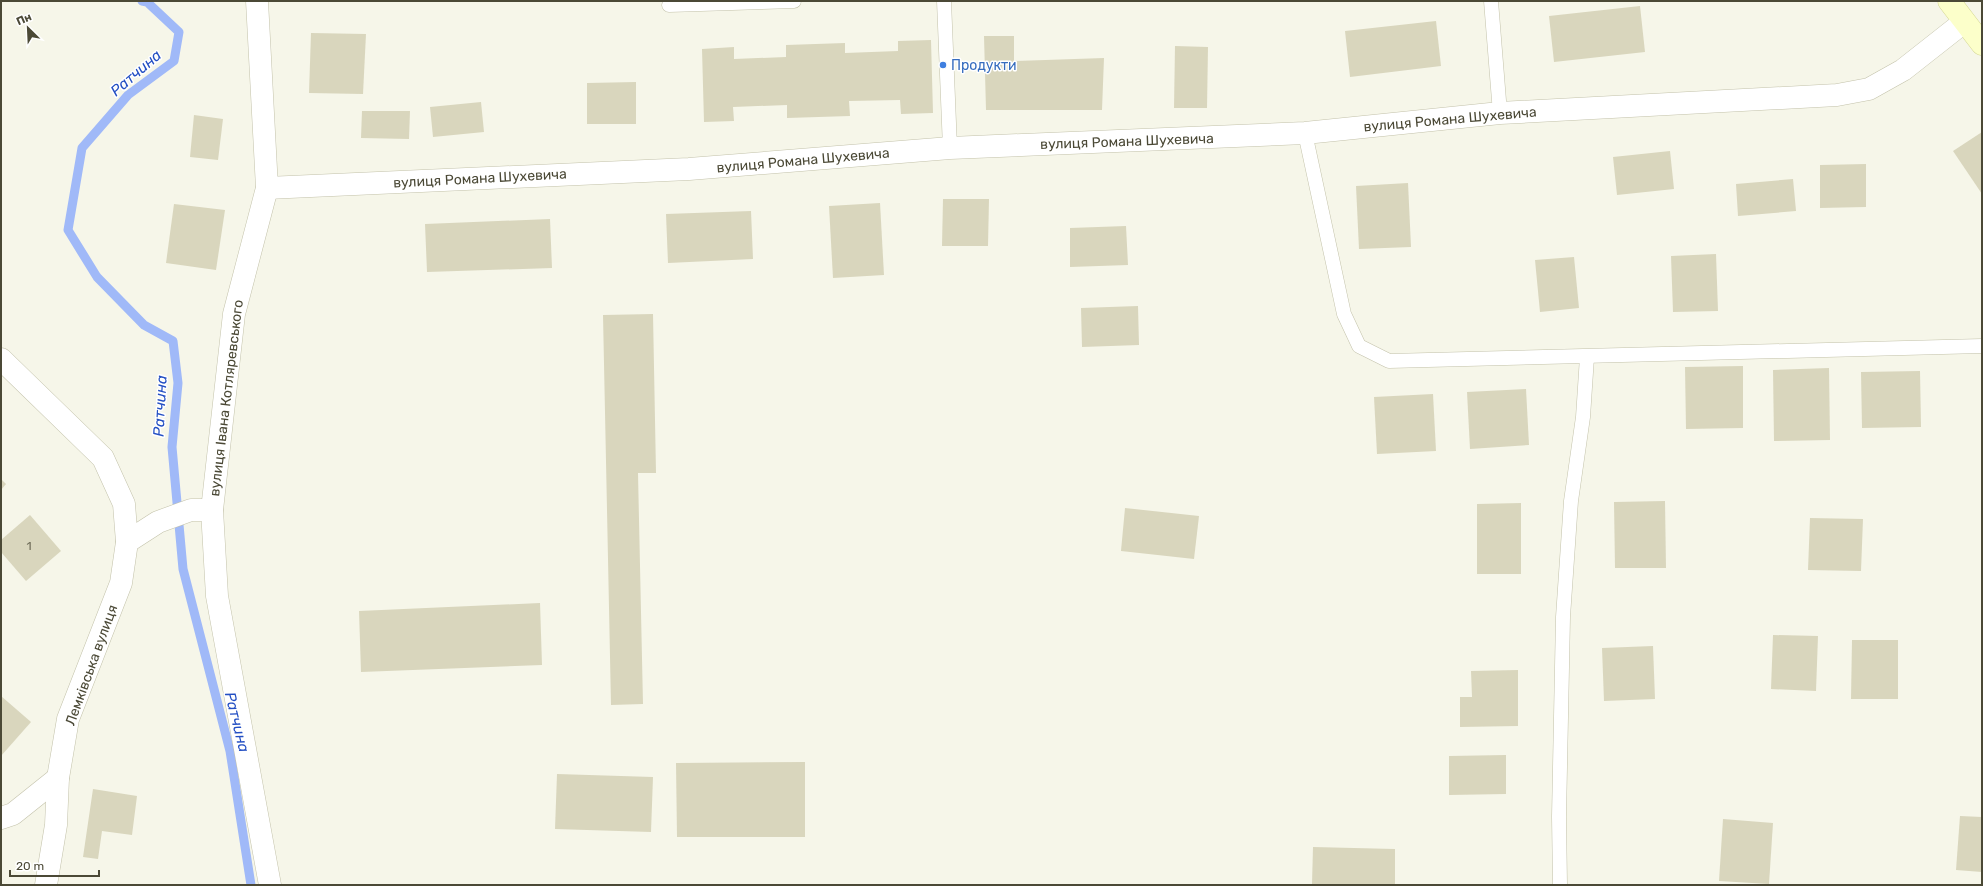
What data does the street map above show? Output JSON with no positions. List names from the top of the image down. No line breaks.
{"streets":{"street":["вулиця Романа Шухевича","вулиця Івана Котляревського","Лемківська вулиця"]},"crossings":[["вулиця Романа Шухевича","вулиця Івана Котляревського"]],"water":["Ратчина"],"places":["Продукти"],"house_numbers":["1"],"scale_bar":"20 m","north":"top left"}
